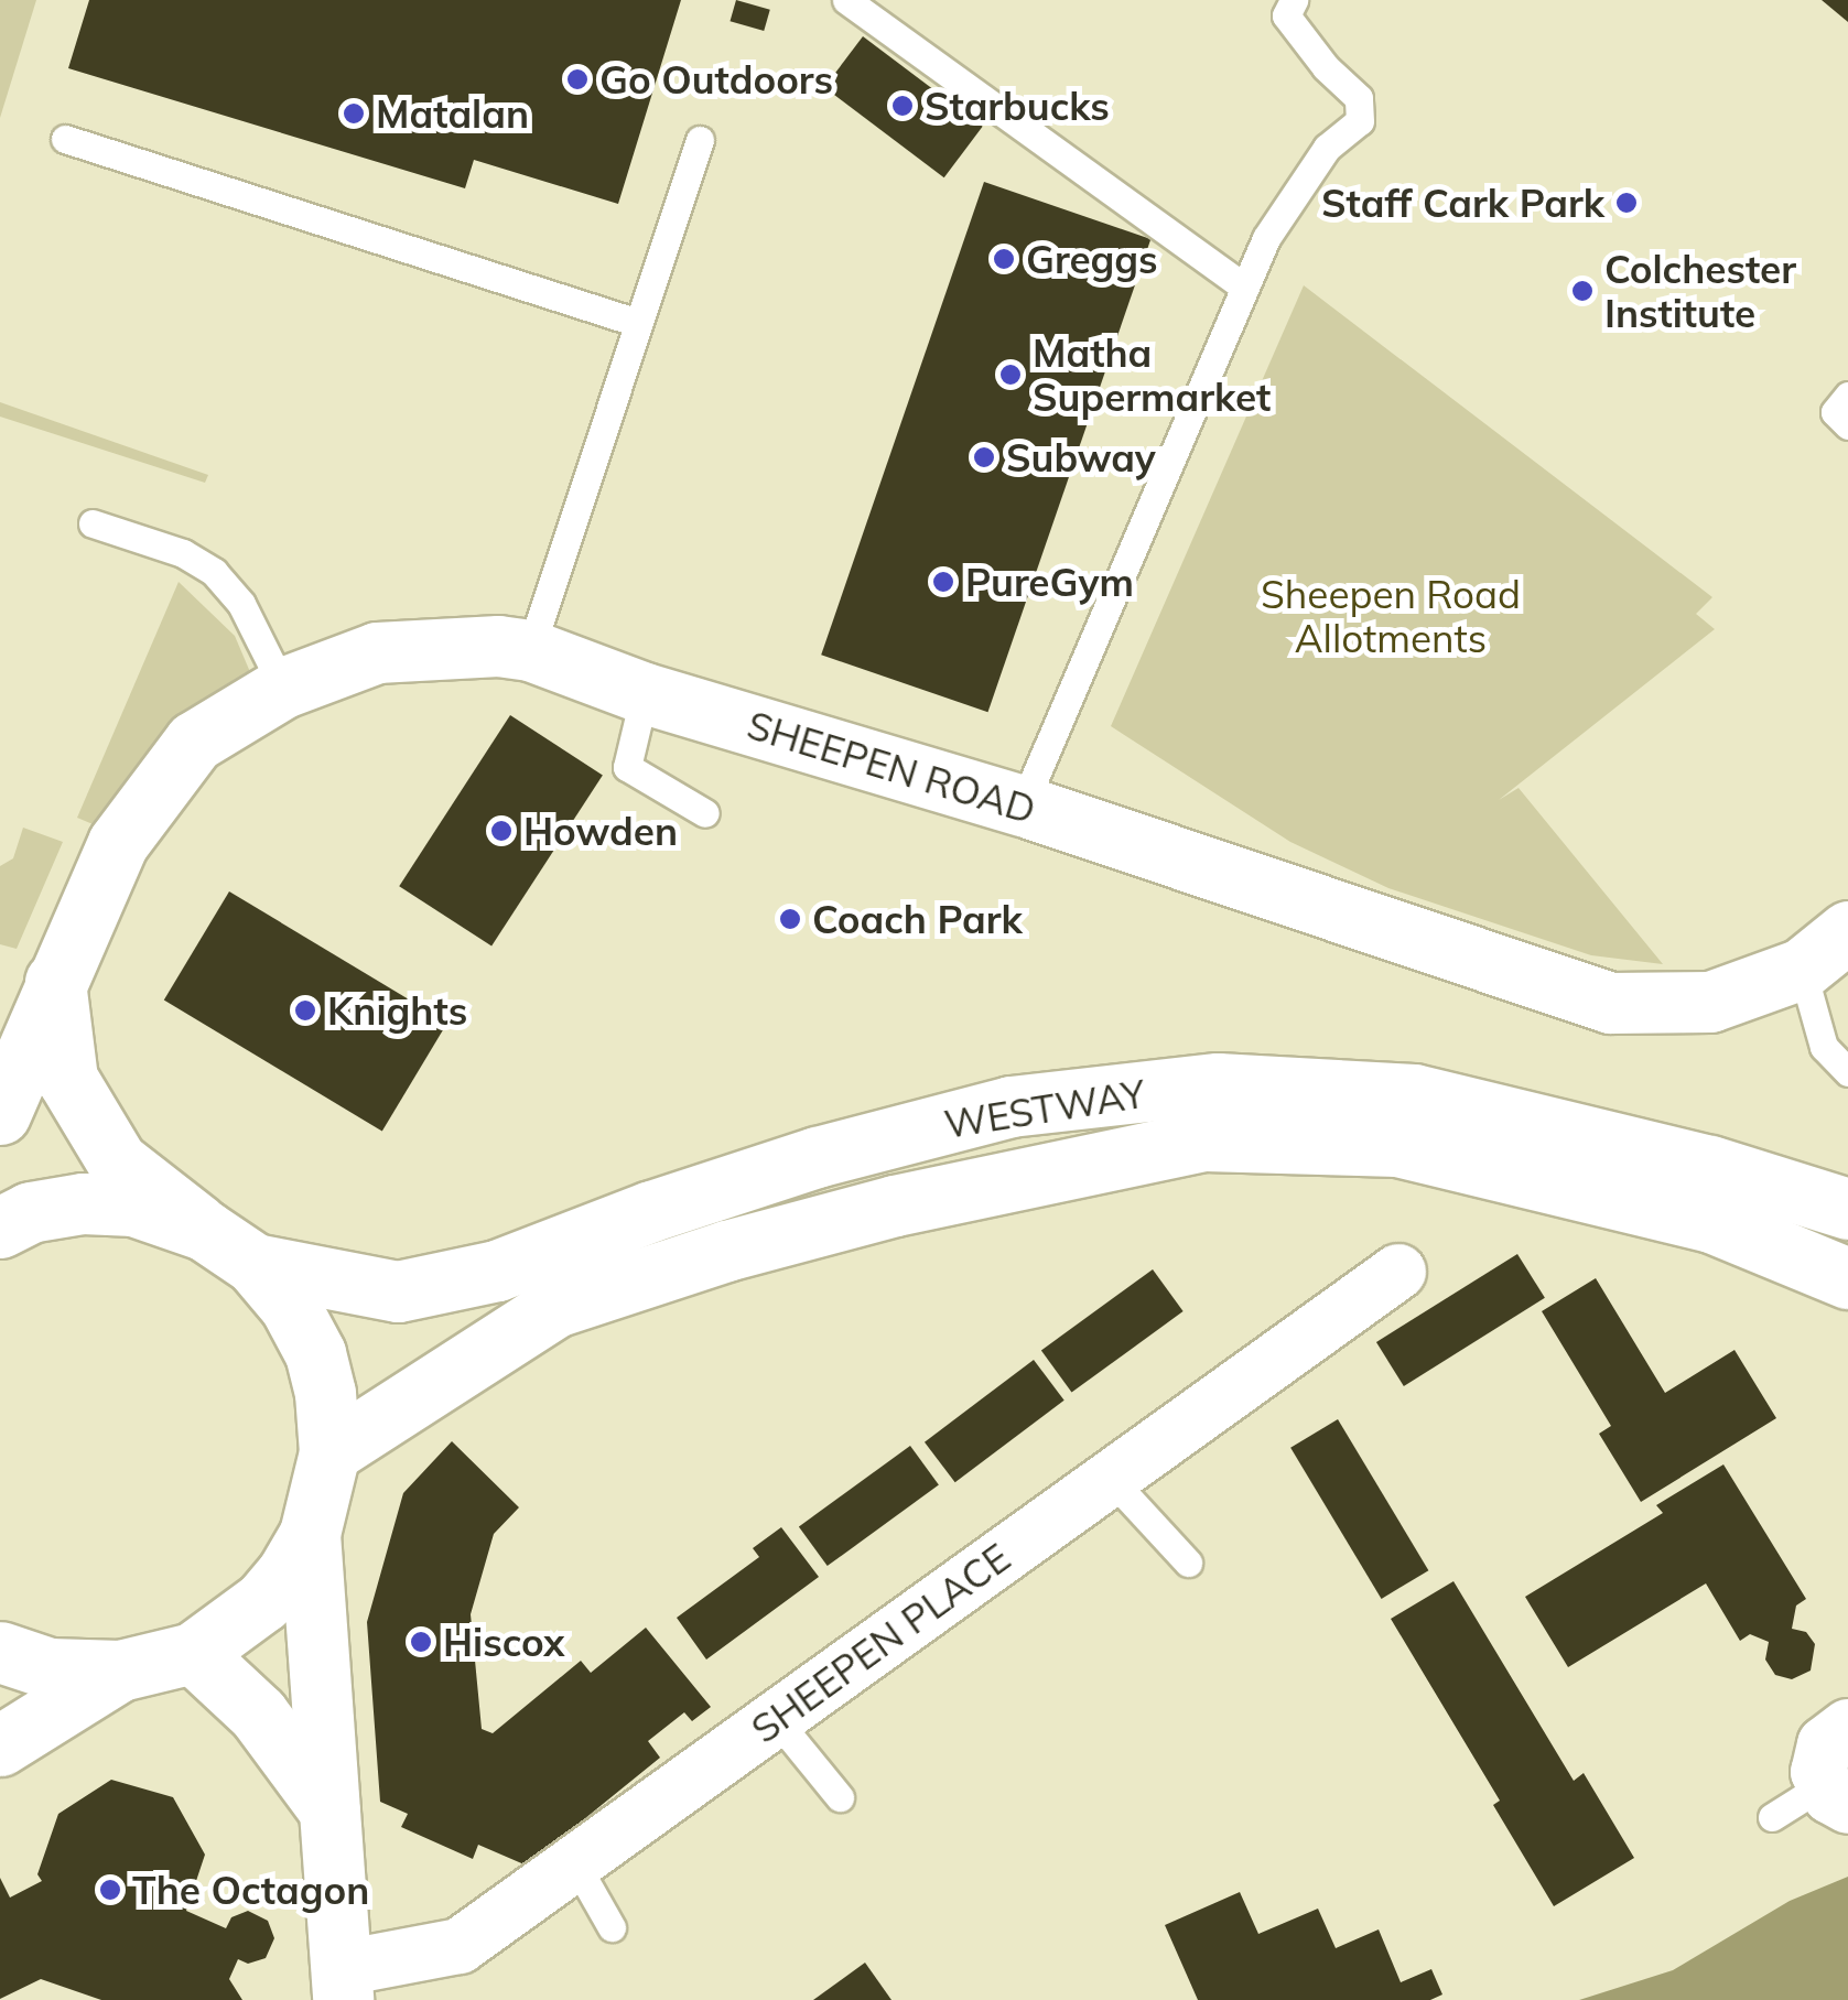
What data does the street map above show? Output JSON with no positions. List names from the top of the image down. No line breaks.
{"streets":{"main road":["SHEEPEN ROAD","WESTWAY"],"street":["SHEEPEN PLACE"]},"parks":["Sheepen Road Allotments"],"places":["Go Outdoors","Starbucks","Matalan","Staff Cark Park","Greggs","Colchester Institute","Matha Supermarket","Subway","PureGym","Howden","Coach Park","Knights","Hiscox","The Octagon"]}
